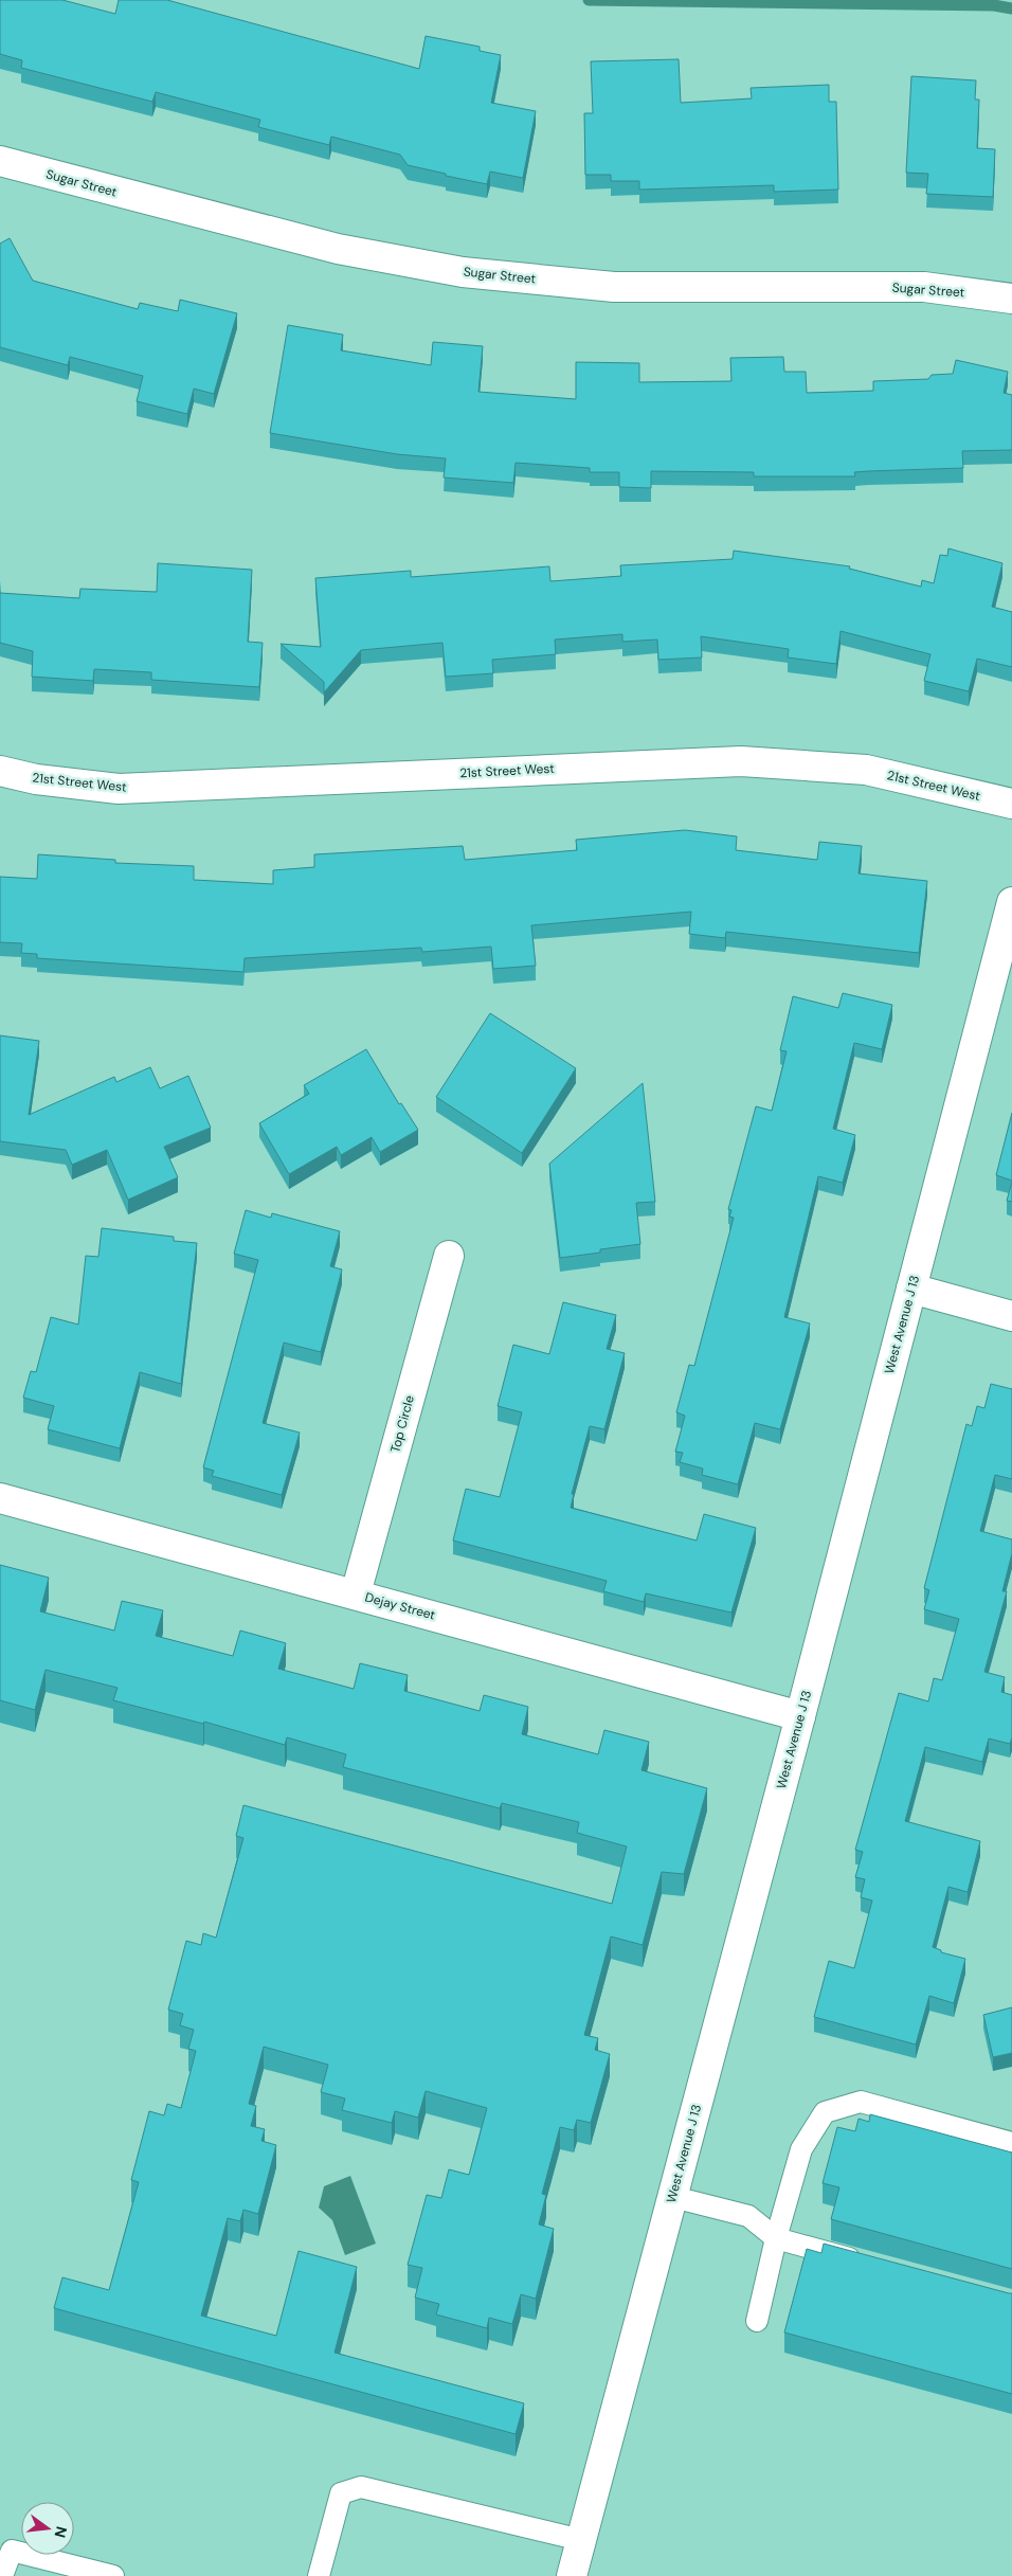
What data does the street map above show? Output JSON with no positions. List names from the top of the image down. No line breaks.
{"streets":{"street":["Sugar Street","21st Street West","West Avenue J 13","Top Circle","Dejay Street"]},"crossings":[["West Avenue J 13","Dejay Street"],["Top Circle","Dejay Street"]],"north":"right"}
